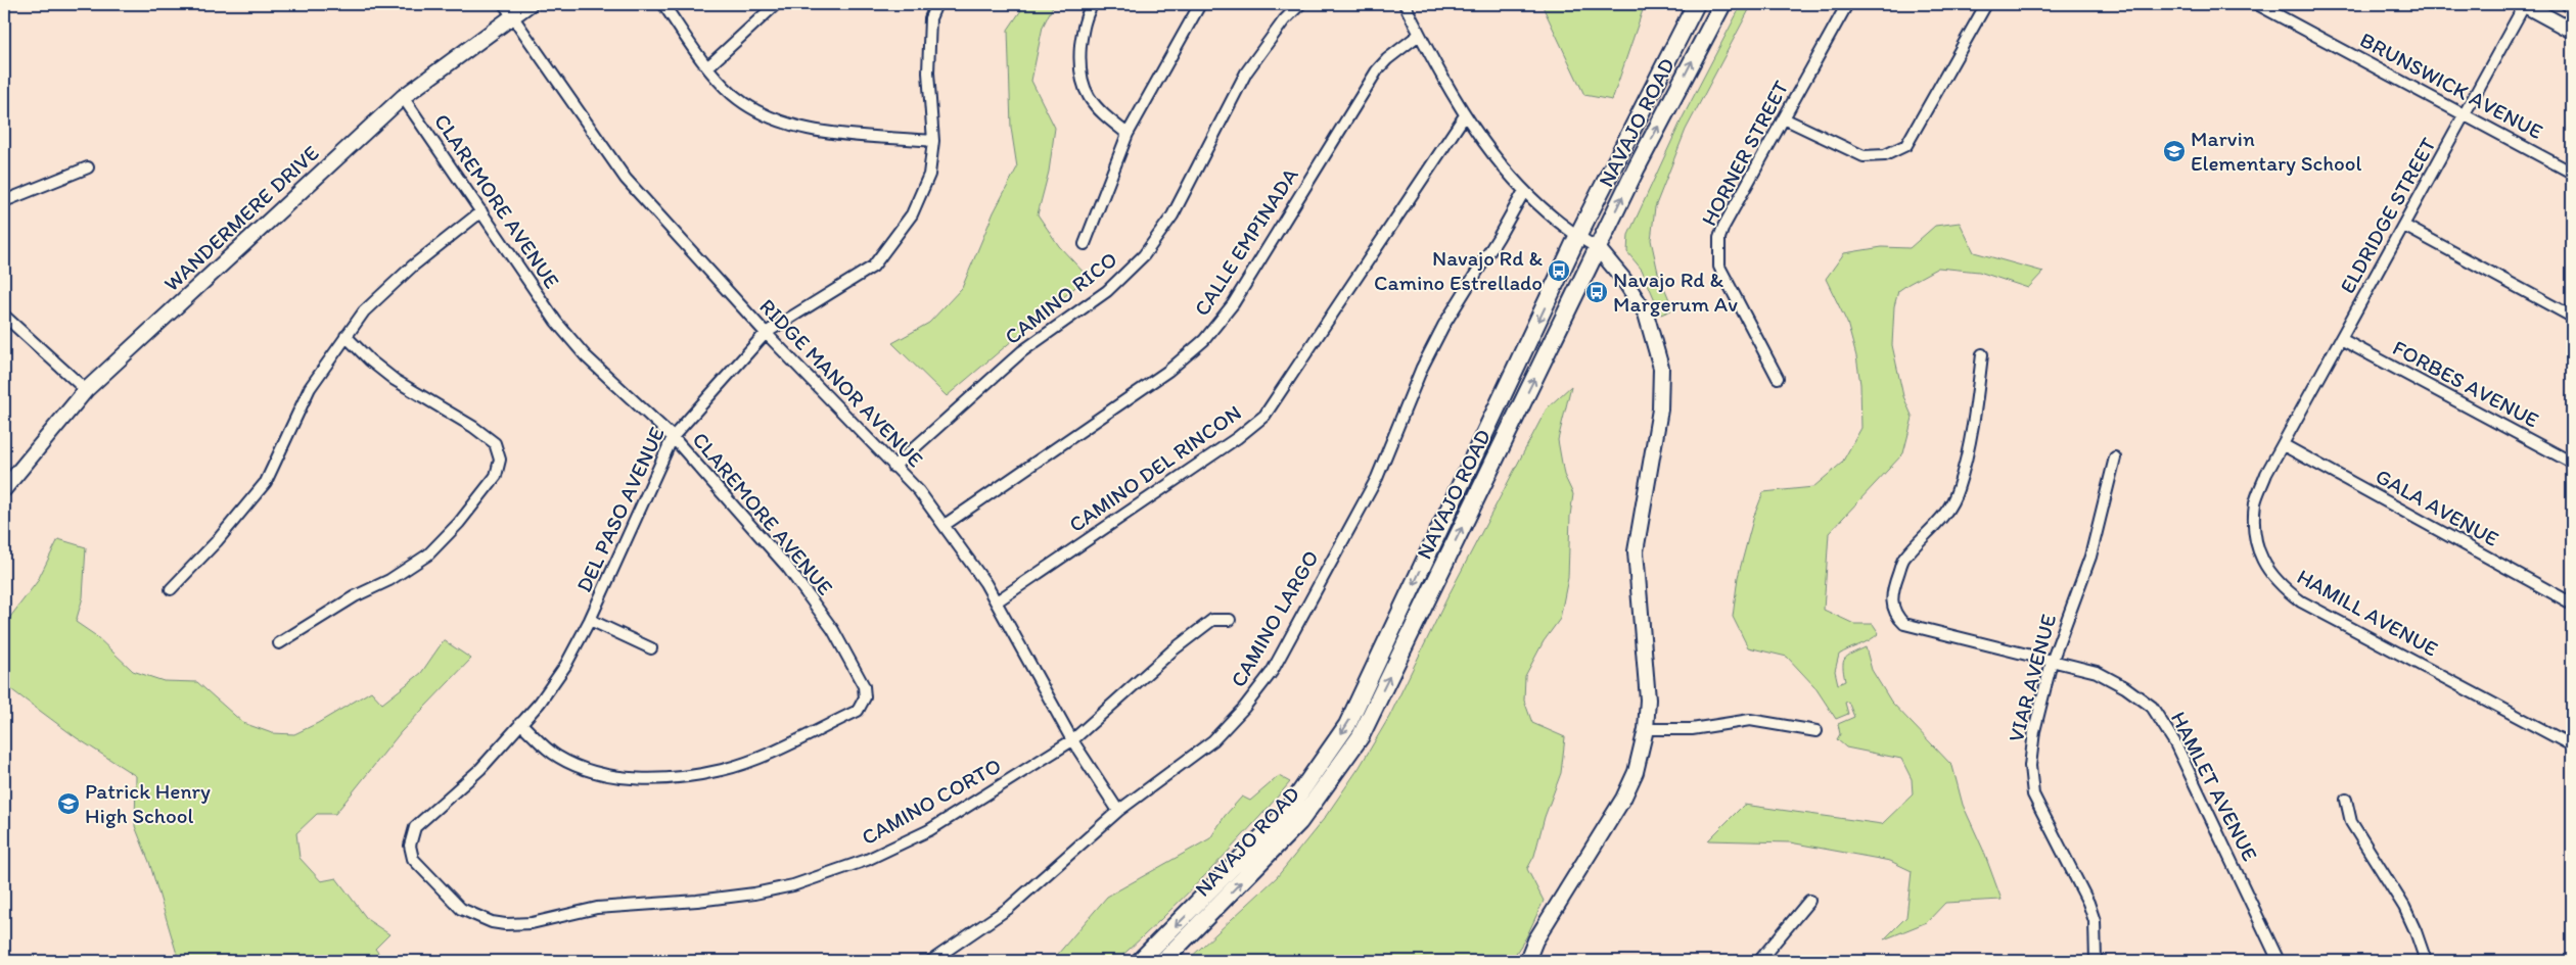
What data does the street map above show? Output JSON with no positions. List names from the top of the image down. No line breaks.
{"streets":{"main road":["NAVAJO ROAD"],"street":["BRUNSWICK AVENUE","HORNER STREET","CLAREMORE AVENUE","ELDRIDGE STREET","WANDERMERE DRIVE","CALLE EMPINADA","CAMINO RICO","RIDGE MANOR AVENUE","FORBES AVENUE","CAMINO DEL RINCON","GALA AVENUE","DEL PASO AVENUE","HAMILL AVENUE","CAMINO LARGO","VIAR AVENUE","HAMLET AVENUE","CAMINO CORTO"]},"crossings":[["BRUNSWICK AVENUE","ELDRIDGE STREET"],["CLAREMORE AVENUE","WANDERMERE DRIVE"],["CLAREMORE AVENUE","DEL PASO AVENUE"],["ELDRIDGE STREET","FORBES AVENUE"],["ELDRIDGE STREET","GALA AVENUE"],["ELDRIDGE STREET","HAMILL AVENUE"],["WANDERMERE DRIVE","RIDGE MANOR AVENUE"],["CALLE EMPINADA","RIDGE MANOR AVENUE"],["CAMINO RICO","RIDGE MANOR AVENUE"],["RIDGE MANOR AVENUE","CAMINO DEL RINCON"],["RIDGE MANOR AVENUE","DEL PASO AVENUE"],["RIDGE MANOR AVENUE","CAMINO LARGO"],["RIDGE MANOR AVENUE","CAMINO CORTO"],["GALA AVENUE","HAMILL AVENUE"],["DEL PASO AVENUE","CAMINO CORTO"],["VIAR AVENUE","HAMLET AVENUE"]],"places":{"school or university":["Marvin Elementary School","Patrick Henry High School"],"bus stop":["Navajo Rd & Camino Estrellado","Navajo Rd & Margerum Av"]}}
